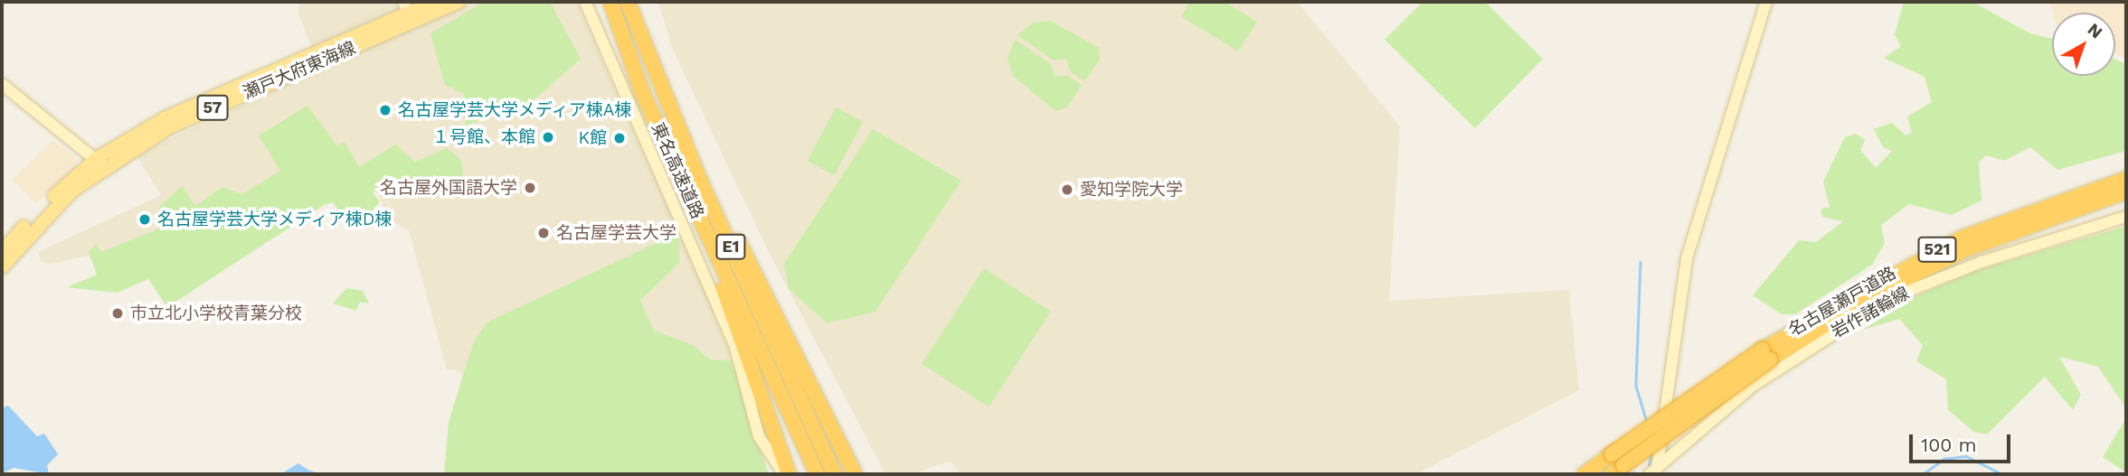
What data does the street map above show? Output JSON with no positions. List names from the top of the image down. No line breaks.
{"streets":{"highway":["東名高速道路","E1","521","名古屋瀬戸道路"],"main road":["瀬戸大府東海線","57"],"street":["岩作諸輪線"]},"places":["名古屋学芸大学メディア棟A棟","１号館、本館","K館","名古屋外国語大学","愛知学院大学","名古屋学芸大学メディア棟D棟","名古屋学芸大学","市立北小学校青葉分校"],"scale_bar":"100 m","north":"top right"}
